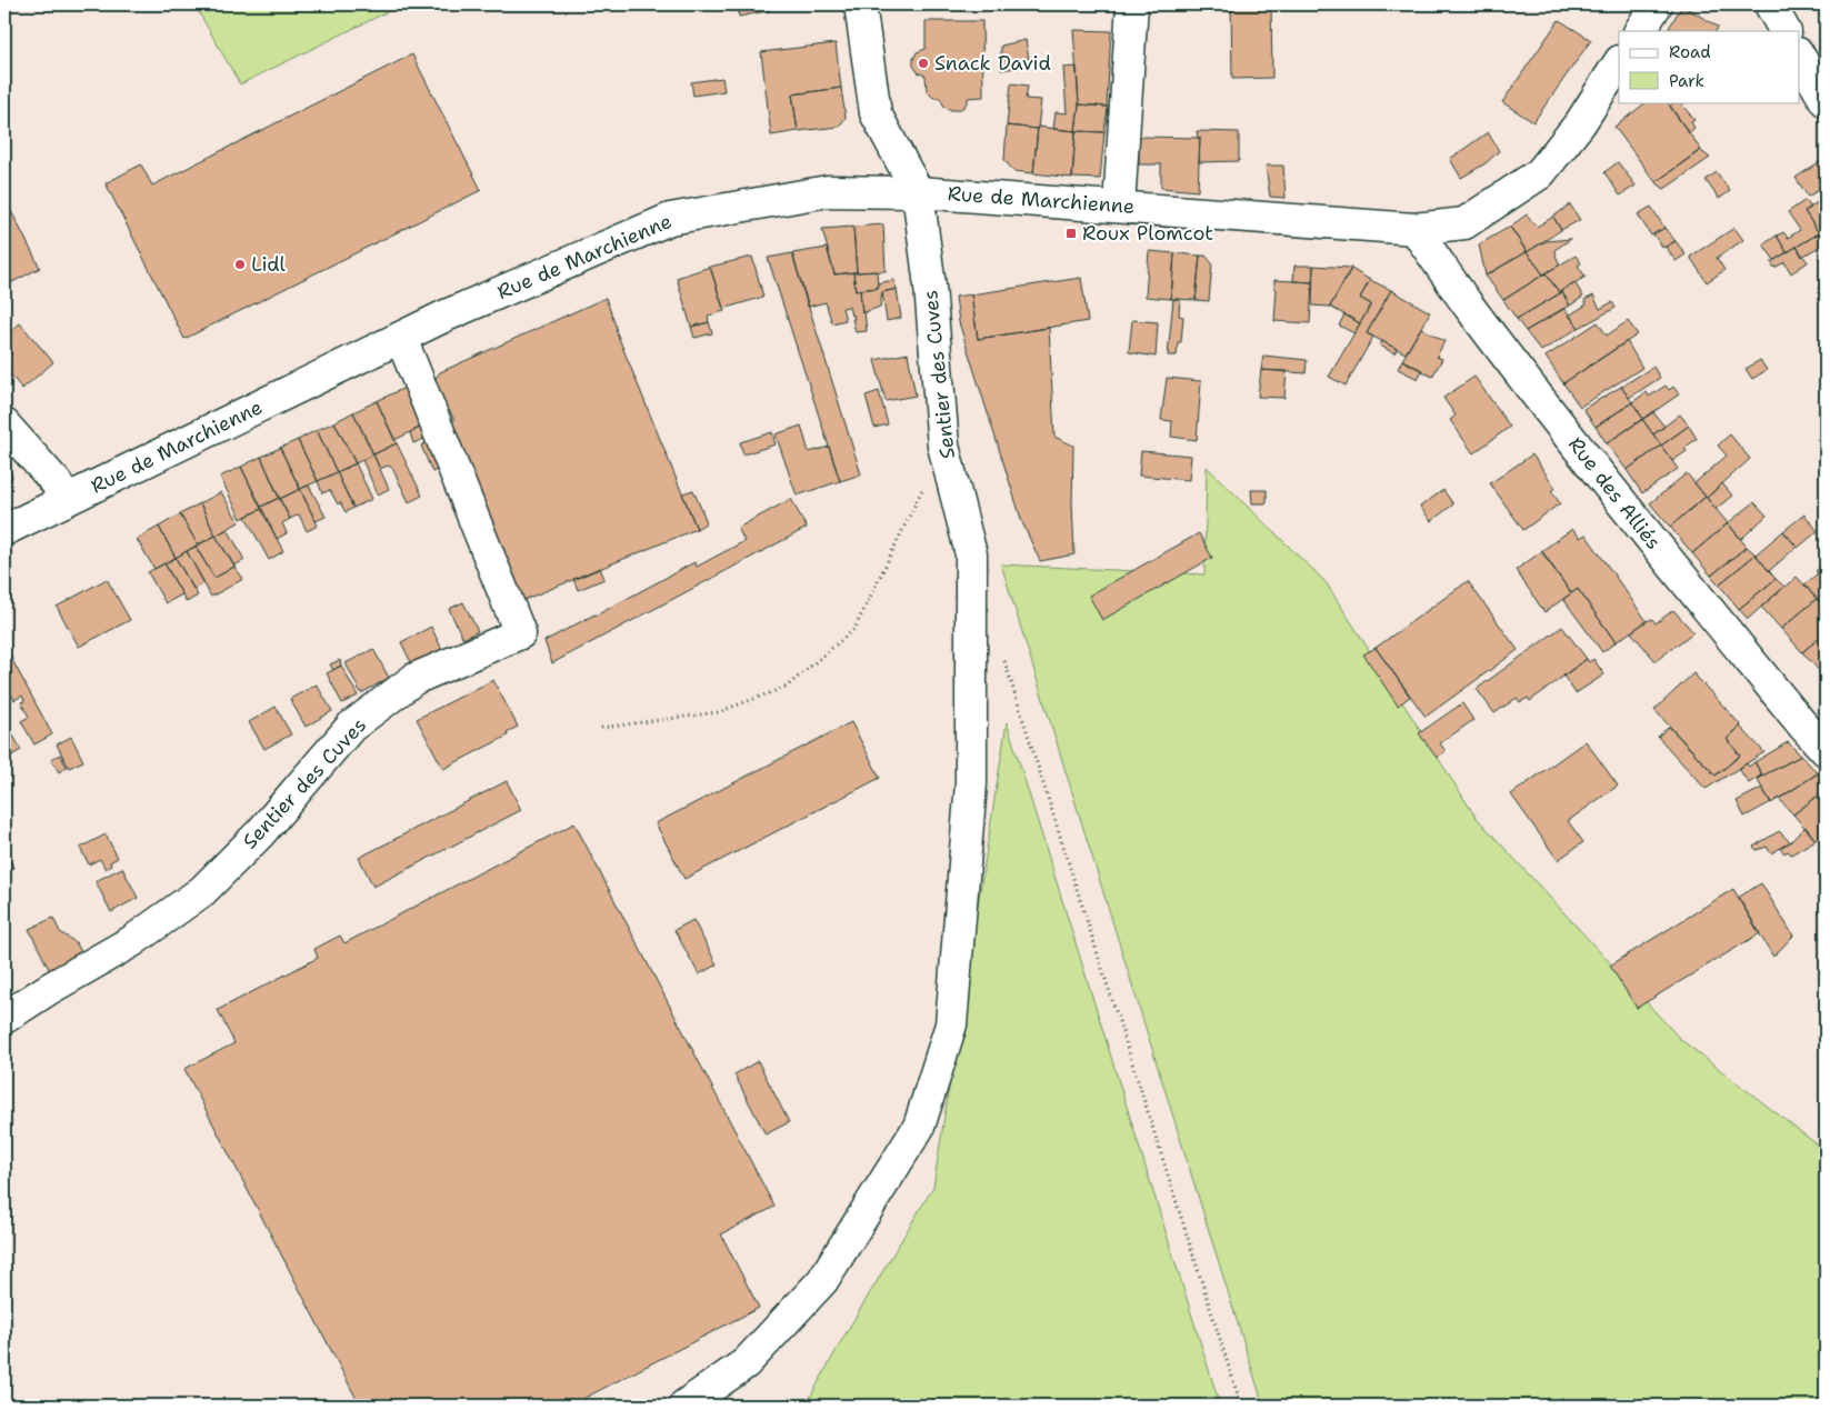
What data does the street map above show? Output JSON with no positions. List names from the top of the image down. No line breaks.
{"streets":{"street":["Rue de Marchienne","Sentier des Cuves","Rue des Alliés"]},"crossings":[["Rue de Marchienne","Sentier des Cuves"],["Rue de Marchienne","Rue des Alliés"]],"places":{"other":["Snack David","Lidl"],"transit":["Roux Plomcot"]},"legend":["Road","Park"]}
